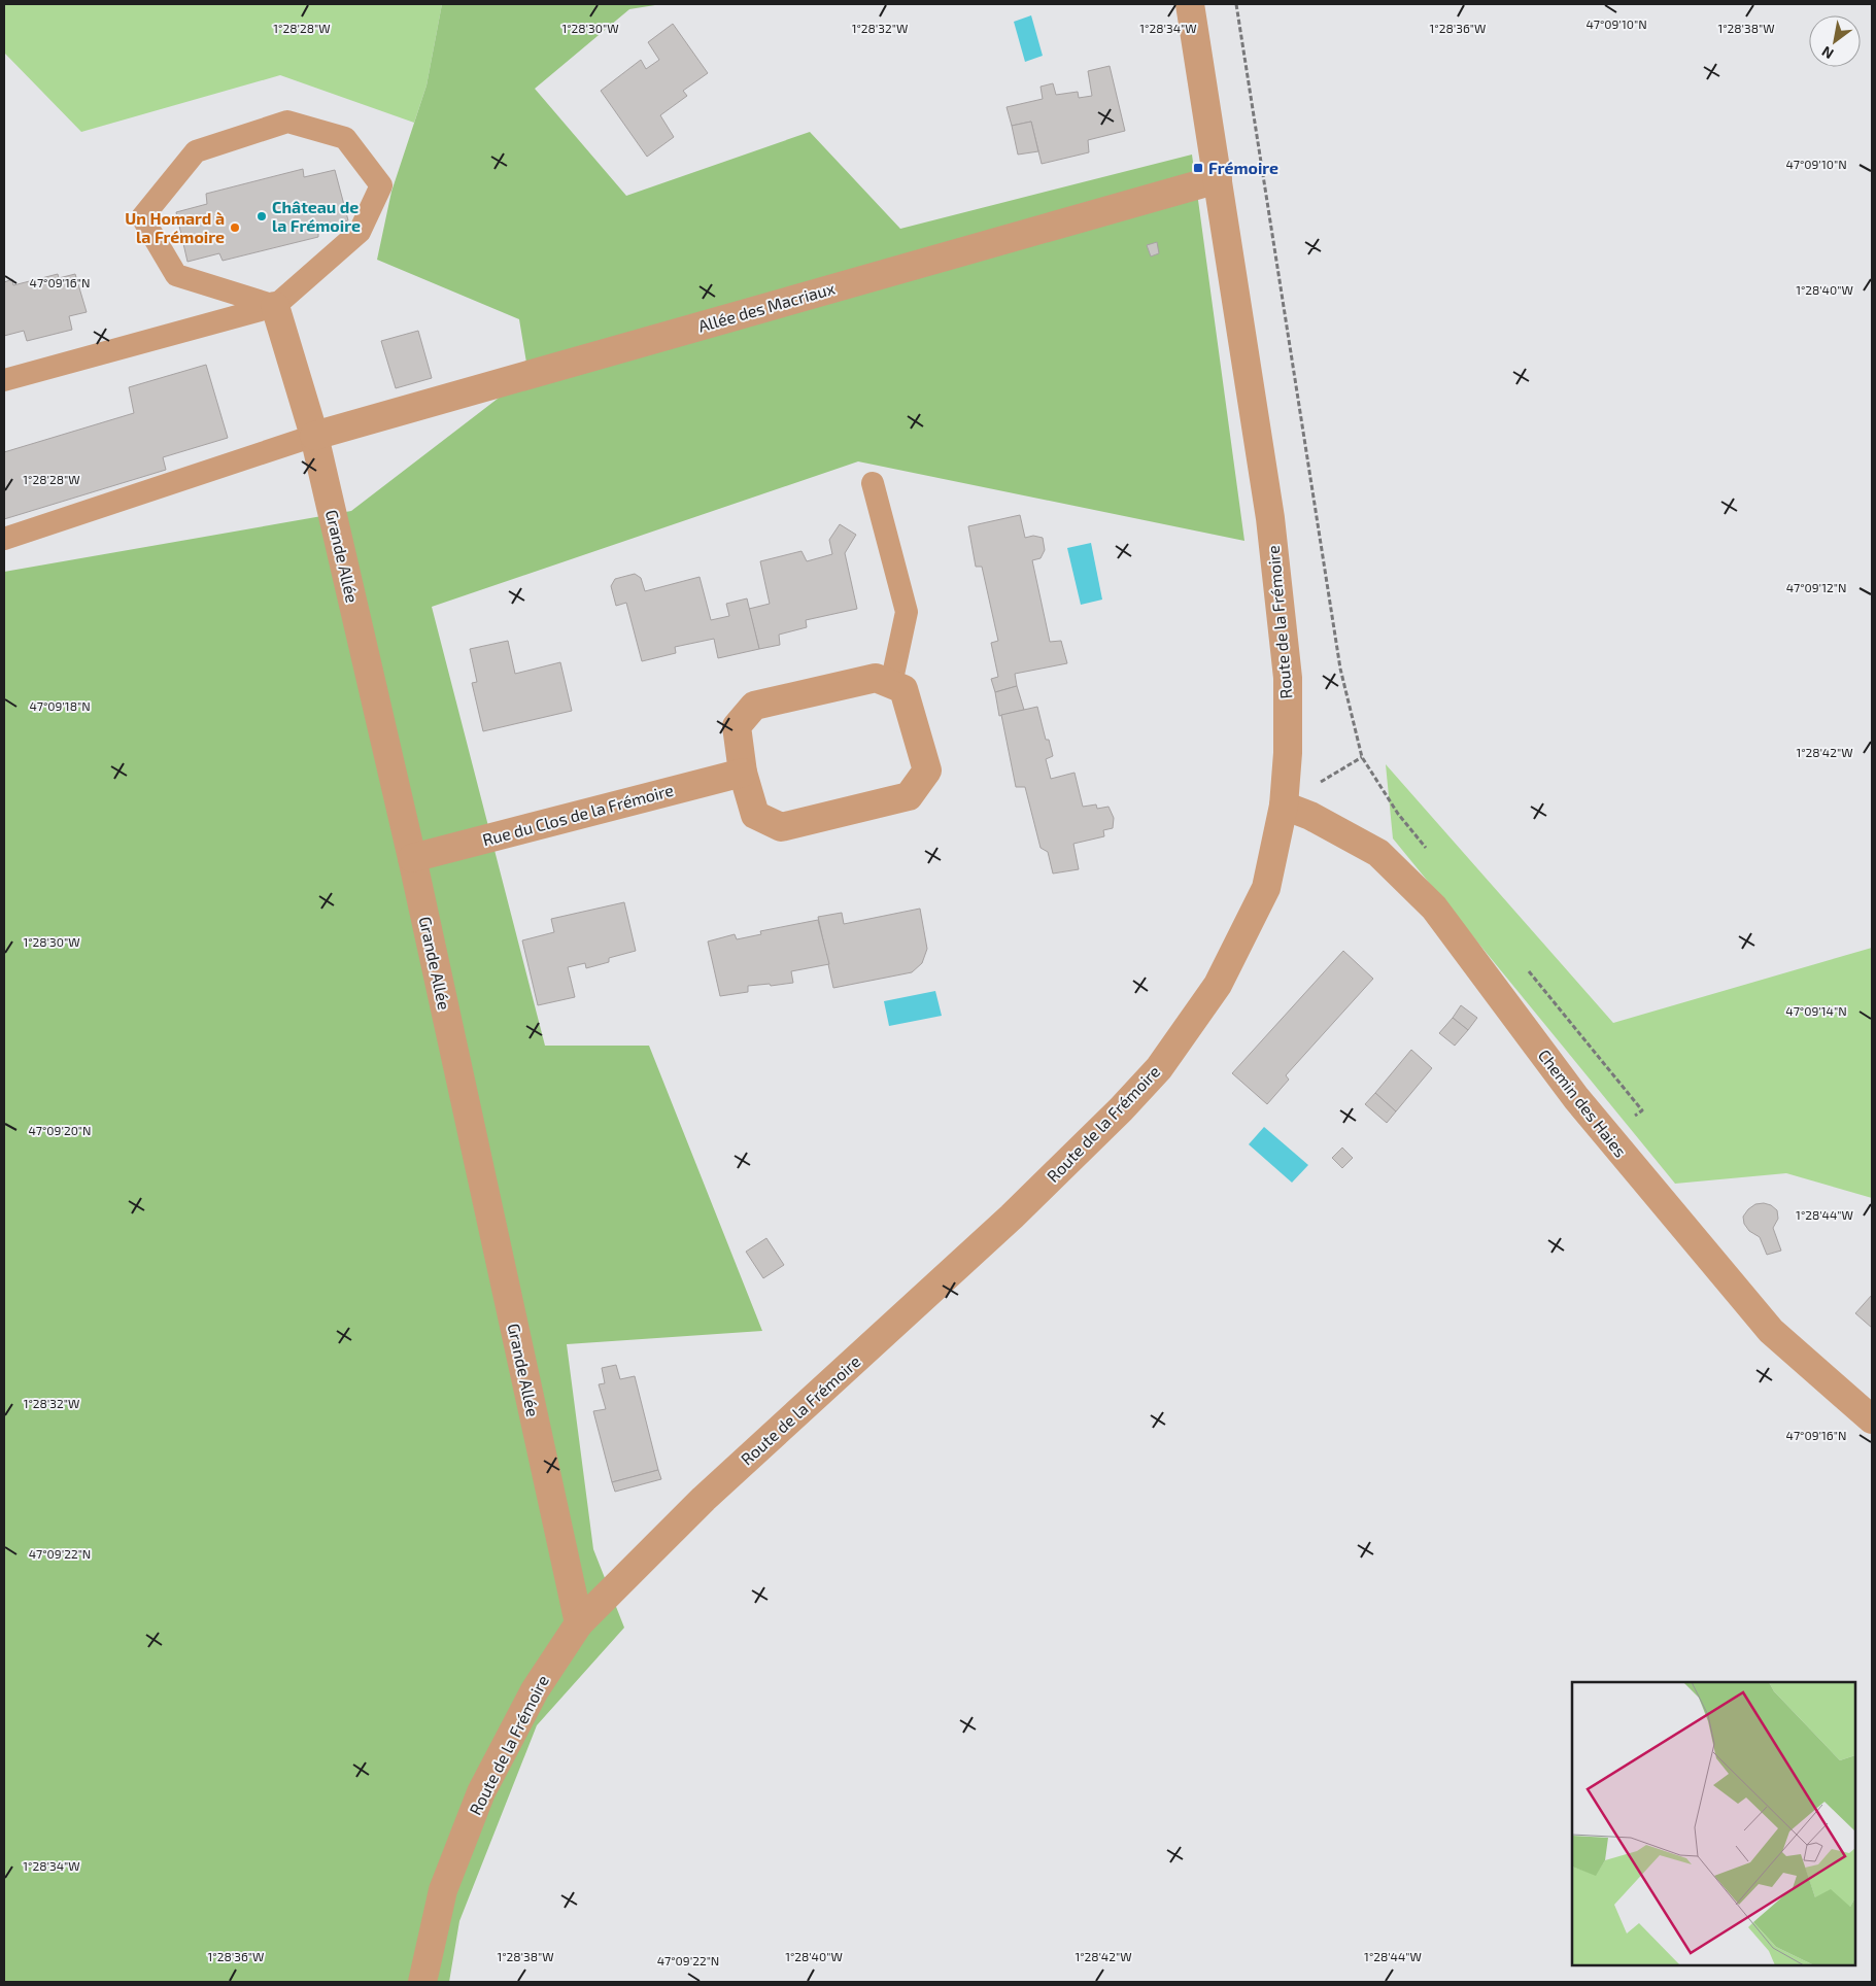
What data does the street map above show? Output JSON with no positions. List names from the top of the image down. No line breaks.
{"streets":{"street":["Allée des Macriaux","Grande Allée","Route de la Frémoire","Rue du Clos de la Frémoire","Chemin des Haies"]},"crossings":[["Allée des Macriaux","Grande Allée"],["Allée des Macriaux","Route de la Frémoire"],["Grande Allée","Route de la Frémoire"],["Grande Allée","Rue du Clos de la Frémoire"],["Route de la Frémoire","Chemin des Haies"]],"places":{"transit":["Frémoire"],"other":["Château de la Frémoire","Un Homard à la Frémoire"]},"north":"bottom left","coordinates":["47°09'10\"N","1°28'28\"W","1°28'30\"W","1°28'32\"W","1°28'34\"W","1°28'36\"W","1°28'38\"W","47°09'16\"N","1°28'40\"W","47°09'12\"N","47°09'18\"N","1°28'42\"W","47°09'14\"N","47°09'20\"N","1°28'44\"W","47°09'22\"N"]}
